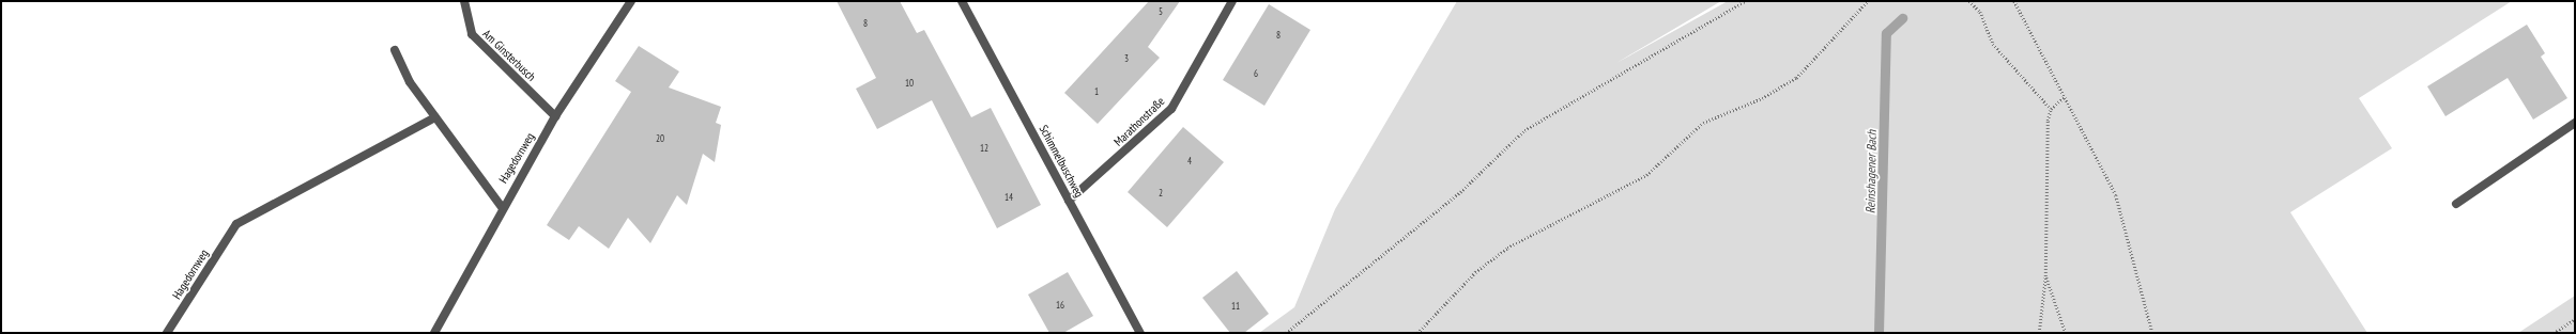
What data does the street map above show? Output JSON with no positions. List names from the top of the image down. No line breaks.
{"streets":{"street":["Am Ginsterbusch","Marathonstraße","Hagedornweg","Schimmelbuschweg"]},"crossings":[["Am Ginsterbusch","Hagedornweg"],["Marathonstraße","Schimmelbuschweg"]],"water":["Reinshagener Bach"],"house_numbers":["5","8","8","3","6","10","1","20","12","4","2","14","16","11"]}
